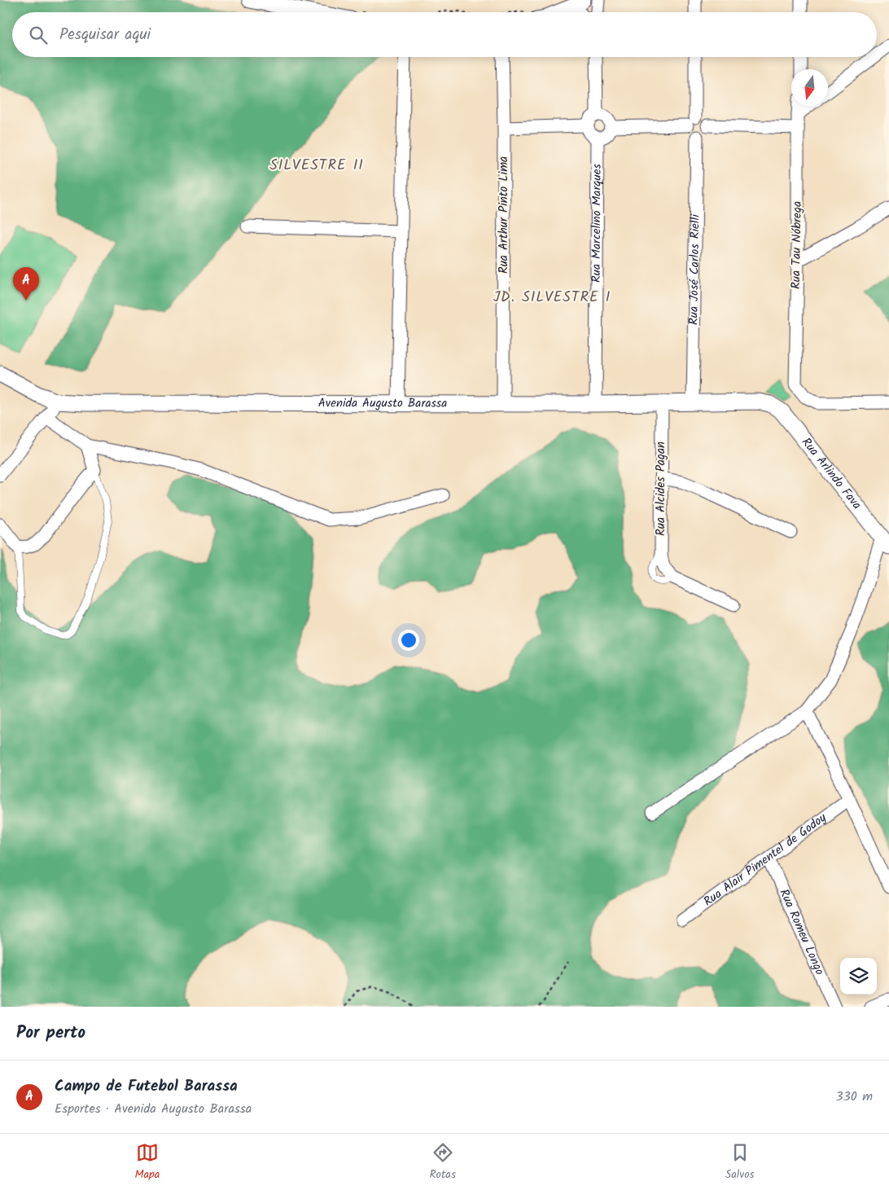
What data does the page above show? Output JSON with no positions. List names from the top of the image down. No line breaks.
{"streets":{"street":["Rua Arthur Pinto Lima","Rua Marcelino Marques","Rua Tau Nóbrega","Rua José Carlos Rielli","Avenida Augusto Barassa","Rua Arlindo Fava","Rua Alcides Pagan","Rua Alair Pimentel de Godoy","Rua Romeu Longo"]},"crossings":[["Rua Arthur Pinto Lima","Avenida Augusto Barassa"],["Rua Marcelino Marques","Avenida Augusto Barassa"],["Rua José Carlos Rielli","Avenida Augusto Barassa"],["Avenida Augusto Barassa","Rua Arlindo Fava"],["Avenida Augusto Barassa","Rua Alcides Pagan"],["Rua Alair Pimentel de Godoy","Rua Romeu Longo"]],"districts":["SILVESTRE II","JD. SILVESTRE I"],"north":"bottom","page":{"search":"Pesquisar aqui","pins":"A","heading":"Por perto","list":[{"mark":"A","name":"Campo de Futebol Barassa","note":"Esportes · Avenida Augusto Barassa","value":"330 m"}],"nav":["Mapa","Rotas","Salvos"]}}
